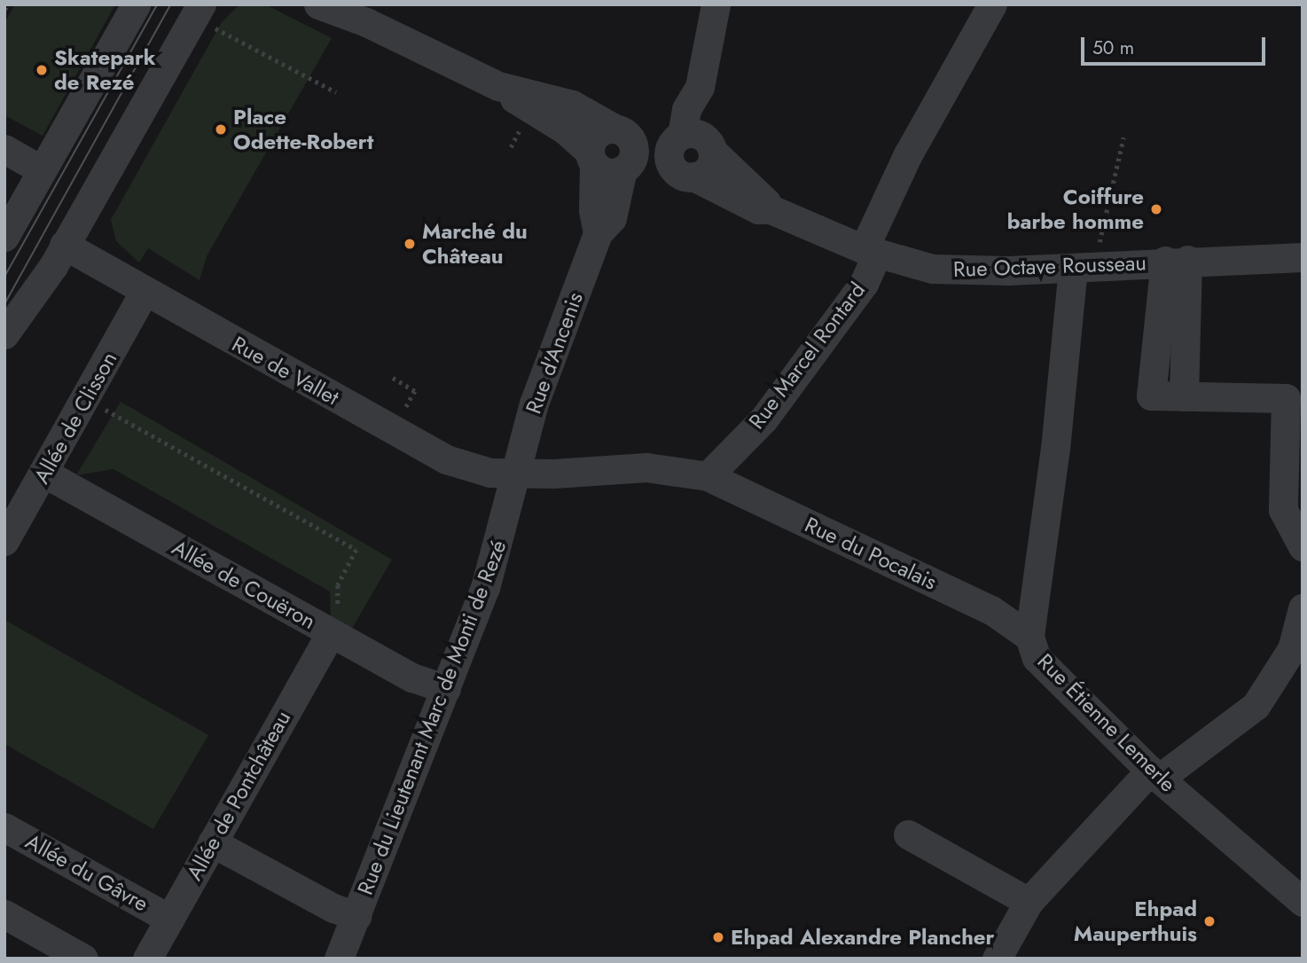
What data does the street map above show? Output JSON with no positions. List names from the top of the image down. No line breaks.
{"streets":{"street":["Rue Octave Rousseau","Rue d'Ancenis","Rue Marcel Rontard","Rue de Vallet","Allée de Clisson","Rue du Pocalais","Allée de Couëron","Rue du Lieutenant Marc de Monti de Rezé","Rue Étienne Lemerle","Allée de Pontchâteau","Allée du Gâvre"]},"crossings":[["Rue Octave Rousseau","Rue d'Ancenis"],["Rue Octave Rousseau","Rue Marcel Rontard"],["Rue Octave Rousseau","Rue Étienne Lemerle"],["Rue d'Ancenis","Rue de Vallet"],["Rue d'Ancenis","Rue du Lieutenant Marc de Monti de Rezé"],["Rue Marcel Rontard","Rue du Pocalais"],["Rue de Vallet","Allée de Clisson"],["Rue de Vallet","Rue du Lieutenant Marc de Monti de Rezé"],["Allée de Clisson","Allée de Couëron"],["Rue du Pocalais","Rue Étienne Lemerle"],["Allée de Couëron","Rue du Lieutenant Marc de Monti de Rezé"],["Allée de Couëron","Allée de Pontchâteau"],["Allée de Pontchâteau","Allée du Gâvre"]],"places":["Skatepark de Rezé","Place Odette-Robert","Coiffure barbe homme","Marché du Château","Ehpad Mauperthuis","Ehpad Alexandre Plancher"],"scale_bar":"50 m"}
